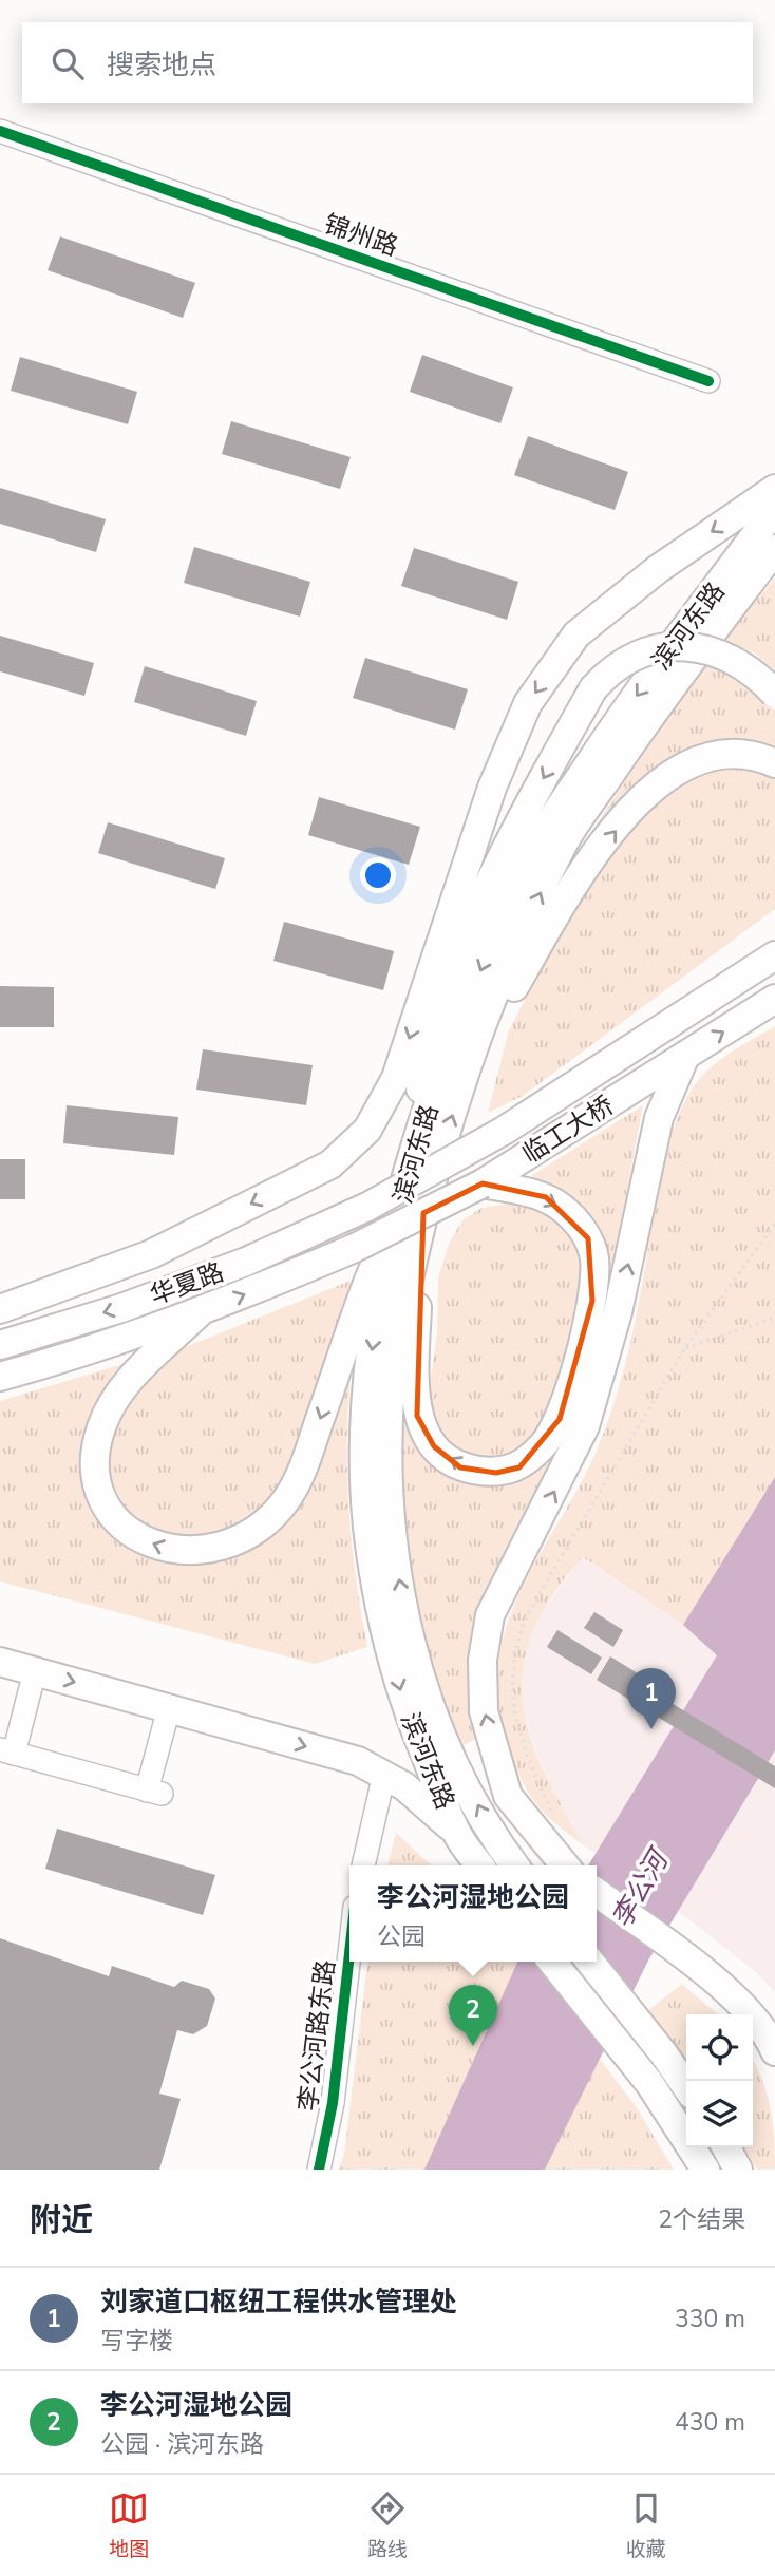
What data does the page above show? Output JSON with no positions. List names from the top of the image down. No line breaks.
{"streets":{"main road":["滨河东路","临工大桥","华夏路"],"street":["锦州路","李公河路东路"]},"crossings":[["临工大桥","华夏路"]],"water":["李公河"],"page":{"search":"搜索地点","pins":["1","2"],"popup":["李公河湿地公园","公园"],"heading":["附近","2个结果"],"list":[{"mark":"1","name":"刘家道口枢纽工程供水管理处","note":"写字楼","value":"330 m"},{"mark":"2","name":"李公河湿地公园","note":"公园 · 滨河东路","value":"430 m"}],"nav":["地图","路线","收藏"]}}
